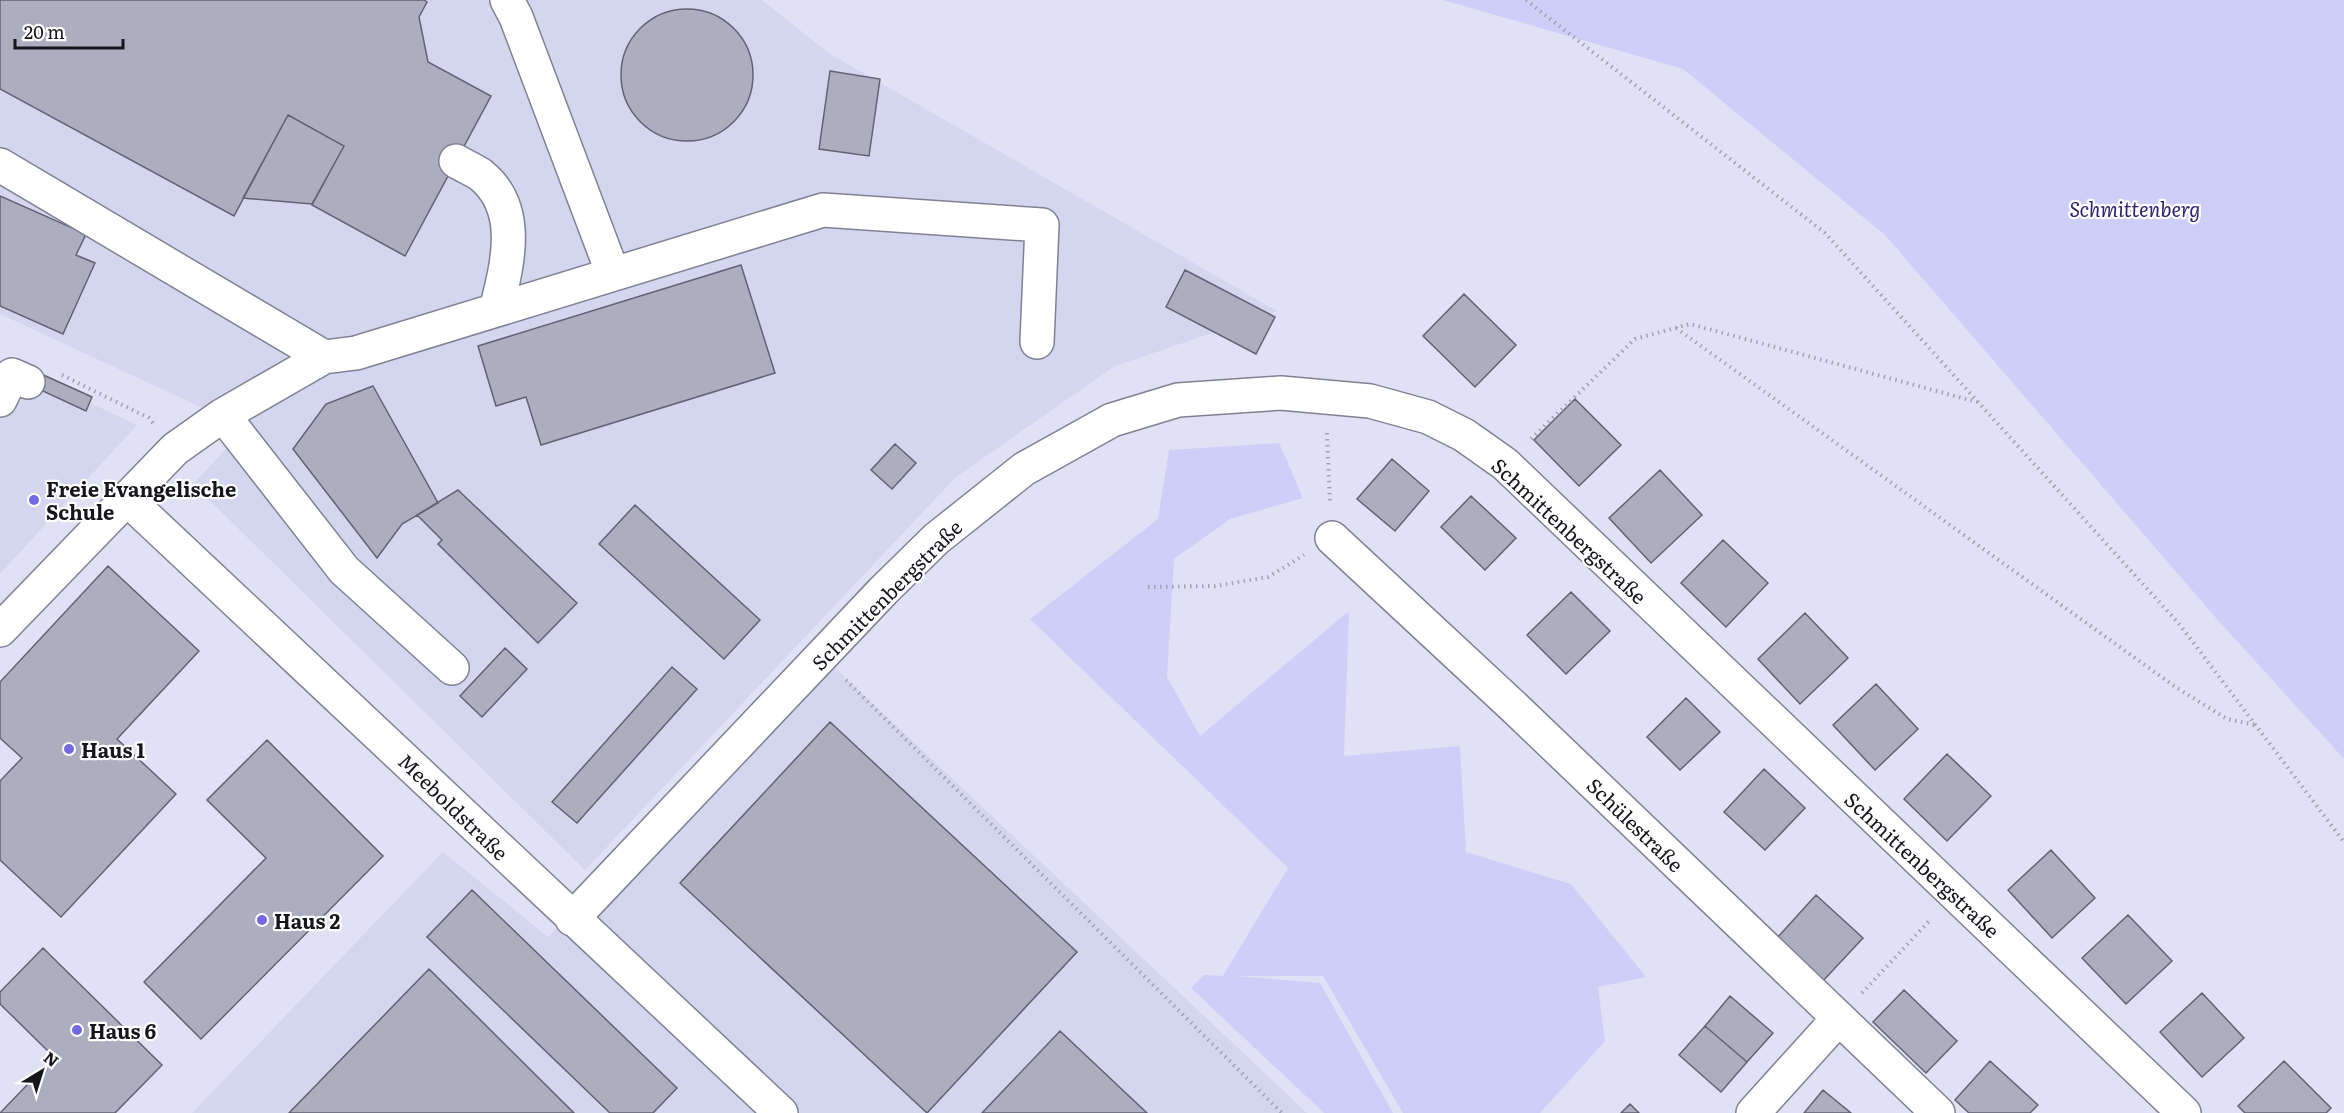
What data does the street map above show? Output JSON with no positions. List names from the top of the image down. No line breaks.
{"streets":{"street":["Schmittenbergstraße","Meeboldstraße","Schülestraße"]},"crossings":[["Schmittenbergstraße","Meeboldstraße"]],"parks":["Schmittenberg"],"places":["Freie Evangelische Schule","Haus 1","Haus 2","Haus 6"],"scale_bar":"20 m","north":"top right"}
